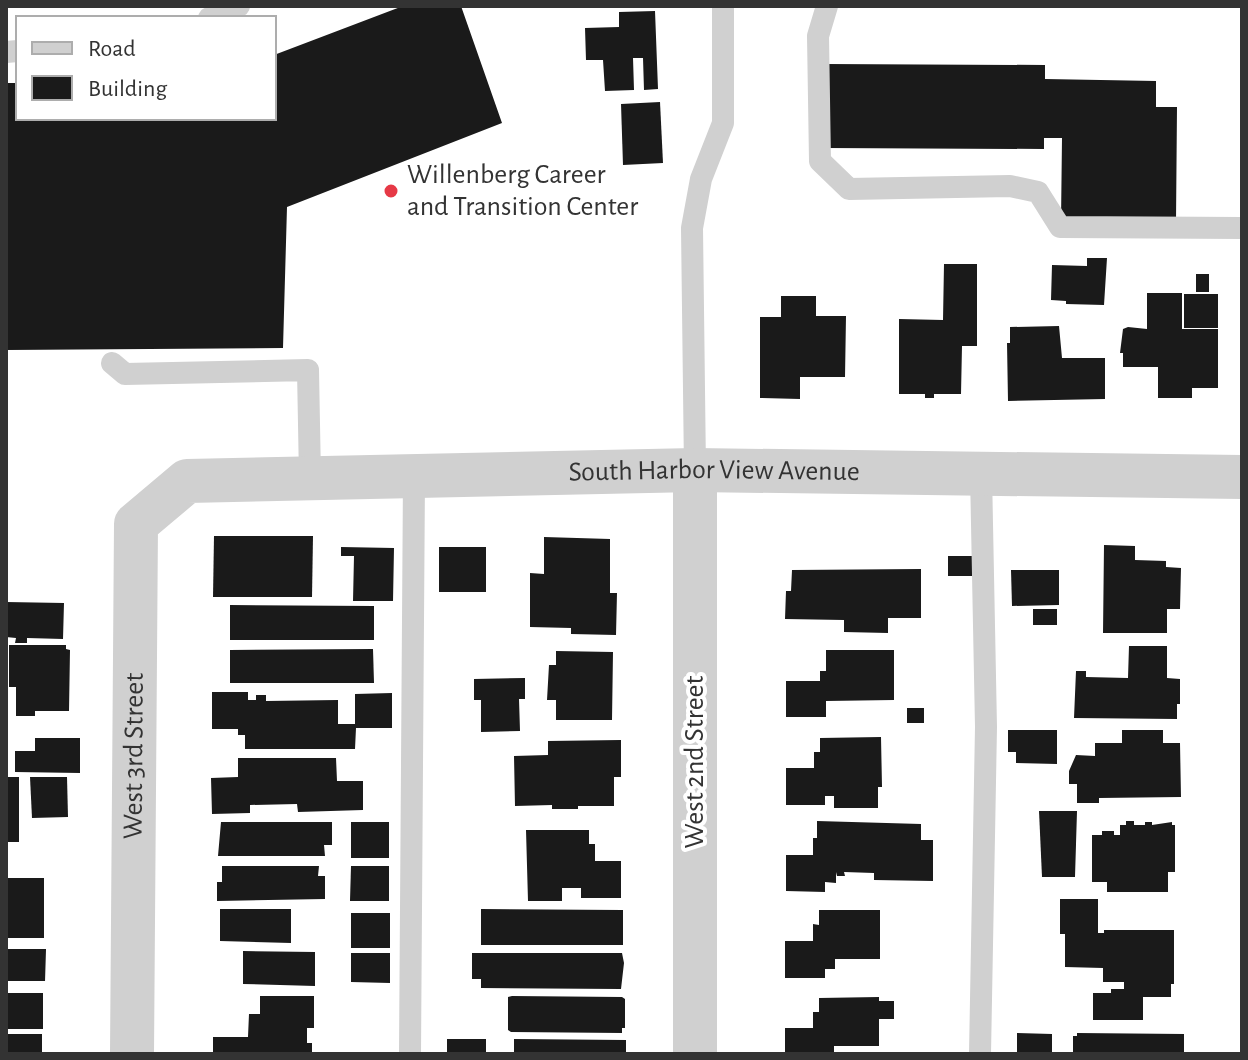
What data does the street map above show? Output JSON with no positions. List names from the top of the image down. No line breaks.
{"streets":{"street":["South Harbor View Avenue","West 3rd Street","West 2nd Street"]},"crossings":[["South Harbor View Avenue","West 3rd Street"],["South Harbor View Avenue","West 2nd Street"]],"places":["Willenberg Career and Transition Center"],"legend":["Road","Building"]}
